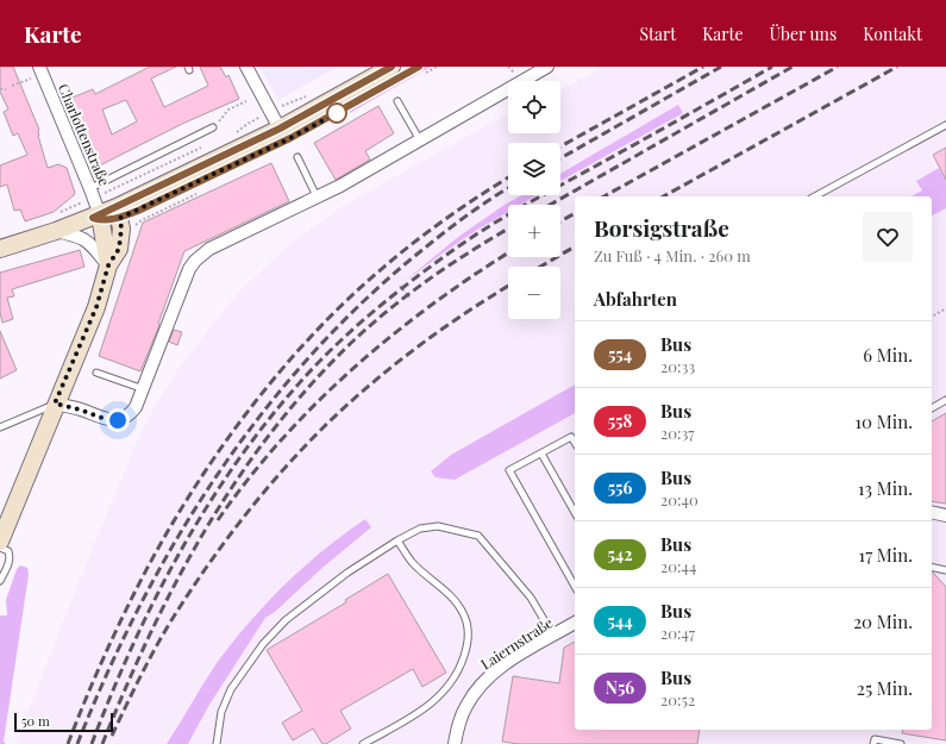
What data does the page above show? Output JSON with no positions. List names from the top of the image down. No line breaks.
{"streets":{"street":["Charlottenstraße","Laiernstraße"]},"lines":["bus line 554"],"scale_bar":"50 m","page":{"header":"Karte","nav":["Start","Karte","Über uns","Kontakt"],"map_buttons":["+","−"],"heading":[["Borsigstraße","Zu Fuß · 4 Min. · 260 m"],"Abfahrten"],"list":[{"mark":"554","name":"Bus","note":"20:33","value":"6 Min."},{"mark":"558","name":"Bus","note":"20:37","value":"10 Min."},{"mark":"556","name":"Bus","note":"20:40","value":"13 Min."},{"mark":"542","name":"Bus","note":"20:44","value":"17 Min."},{"mark":"544","name":"Bus","note":"20:47","value":"20 Min."},{"mark":"N56","name":"Bus","note":"20:52","value":"25 Min."}],"scale":"50 m"}}
